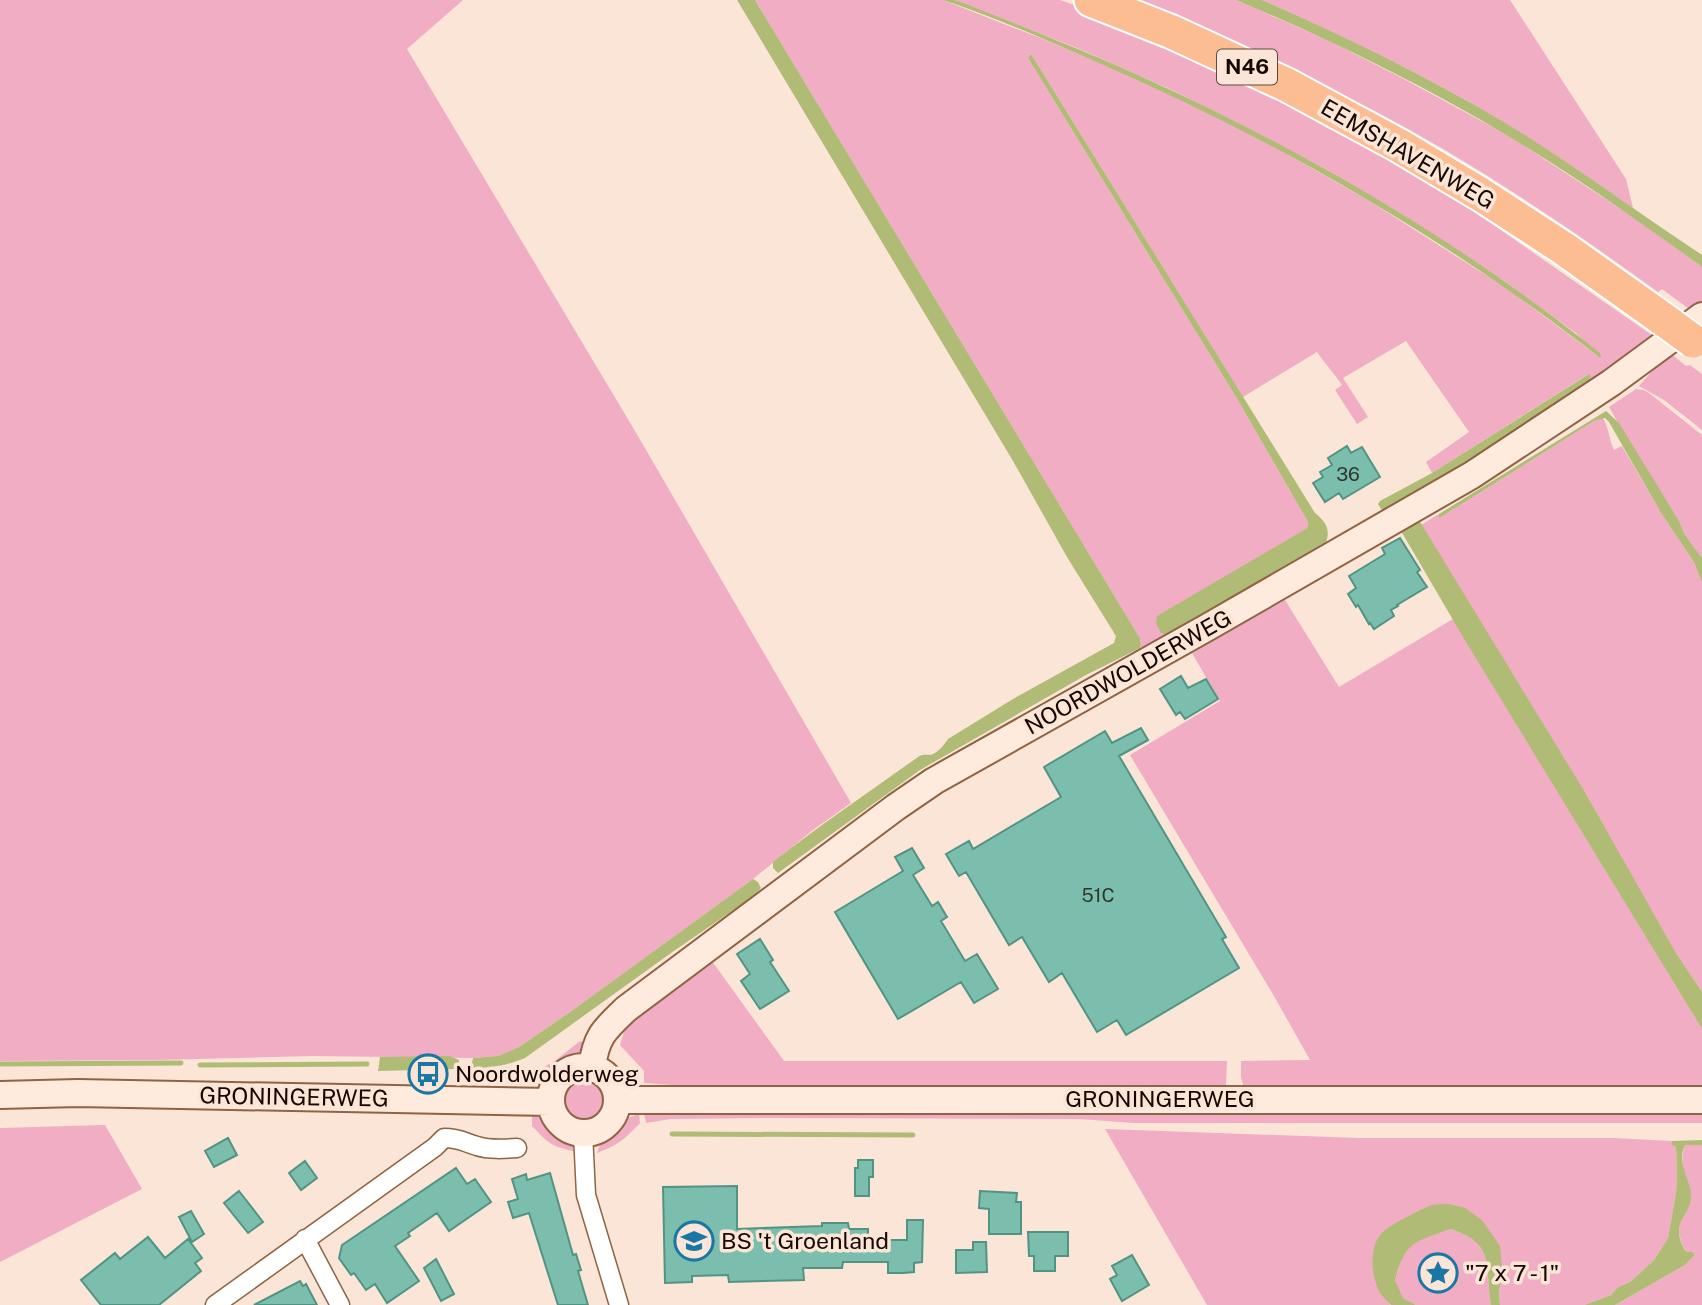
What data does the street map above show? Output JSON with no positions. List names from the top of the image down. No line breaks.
{"streets":{"highway":["N46","EEMSHAVENWEG"],"main road":["NOORDWOLDERWEG","GRONINGERWEG"]},"crossings":[["EEMSHAVENWEG","NOORDWOLDERWEG"],["NOORDWOLDERWEG","GRONINGERWEG"]],"places":{"bus stop":["Noordwolderweg"],"school or university":["BS 't Groenland"],"place":["\"7 x 7 - 1\""]},"house_numbers":["36","51C"]}
